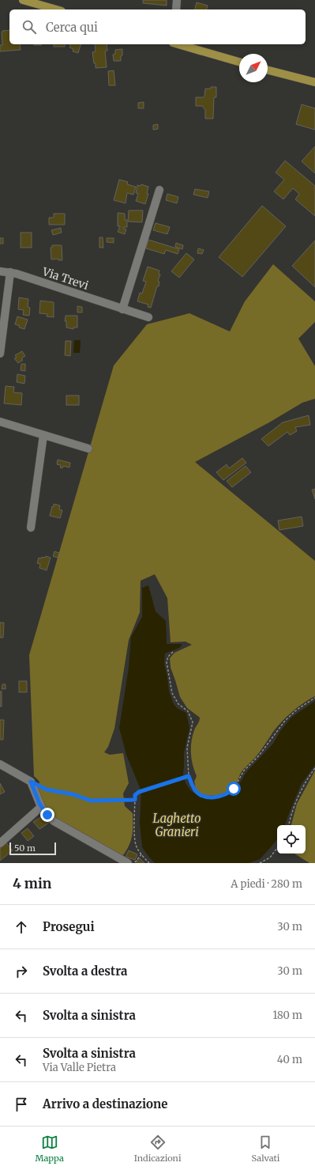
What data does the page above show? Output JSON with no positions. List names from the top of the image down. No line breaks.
{"streets":{"street":["Via Trevi"]},"water":["Laghetto Granieri"],"scale_bar":"50 m","north":"top right","page":{"search":"Cerca qui","scale":"50 m","heading":["4 min","A piedi · 280 m"],"list":[["Prosegui","30 m"],["Svolta a destra","30 m"],["Svolta a sinistra","180 m"],["Svolta a sinistra","Via Valle Pietra","40 m"],"Arrivo a destinazione"],"nav":["Mappa","Indicazioni","Salvati"]}}
